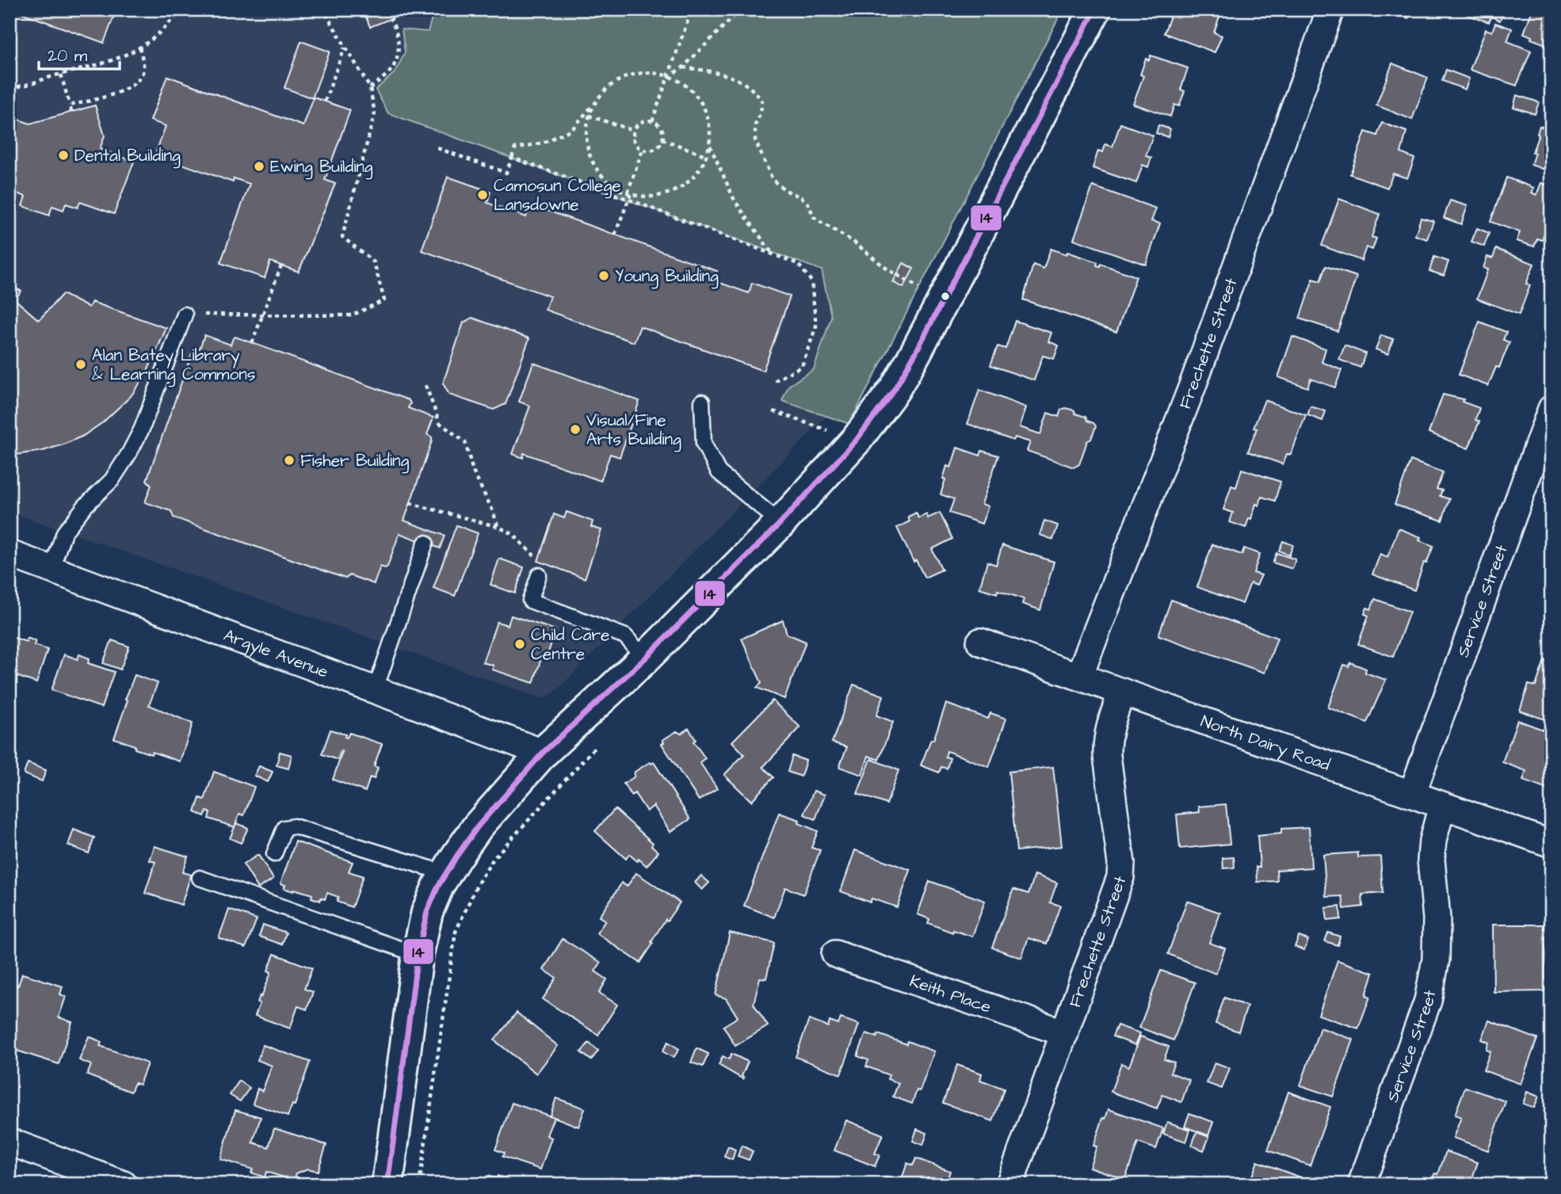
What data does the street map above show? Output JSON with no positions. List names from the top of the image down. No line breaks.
{"streets":{"street":["Frechette Street","Service Street","Argyle Avenue","North Dairy Road","Keith Place"]},"crossings":[["Frechette Street","North Dairy Road"],["Frechette Street","Keith Place"],["Service Street","North Dairy Road"]],"places":["Dental Building","Ewing Building","Camosun College Lansdowne","Young Building","Alan Batey Library & Learning Commons","Visual/Fine Arts Building","Fisher Building","Child Care Centre"],"lines":["transit line 14"],"scale_bar":"20 m"}
